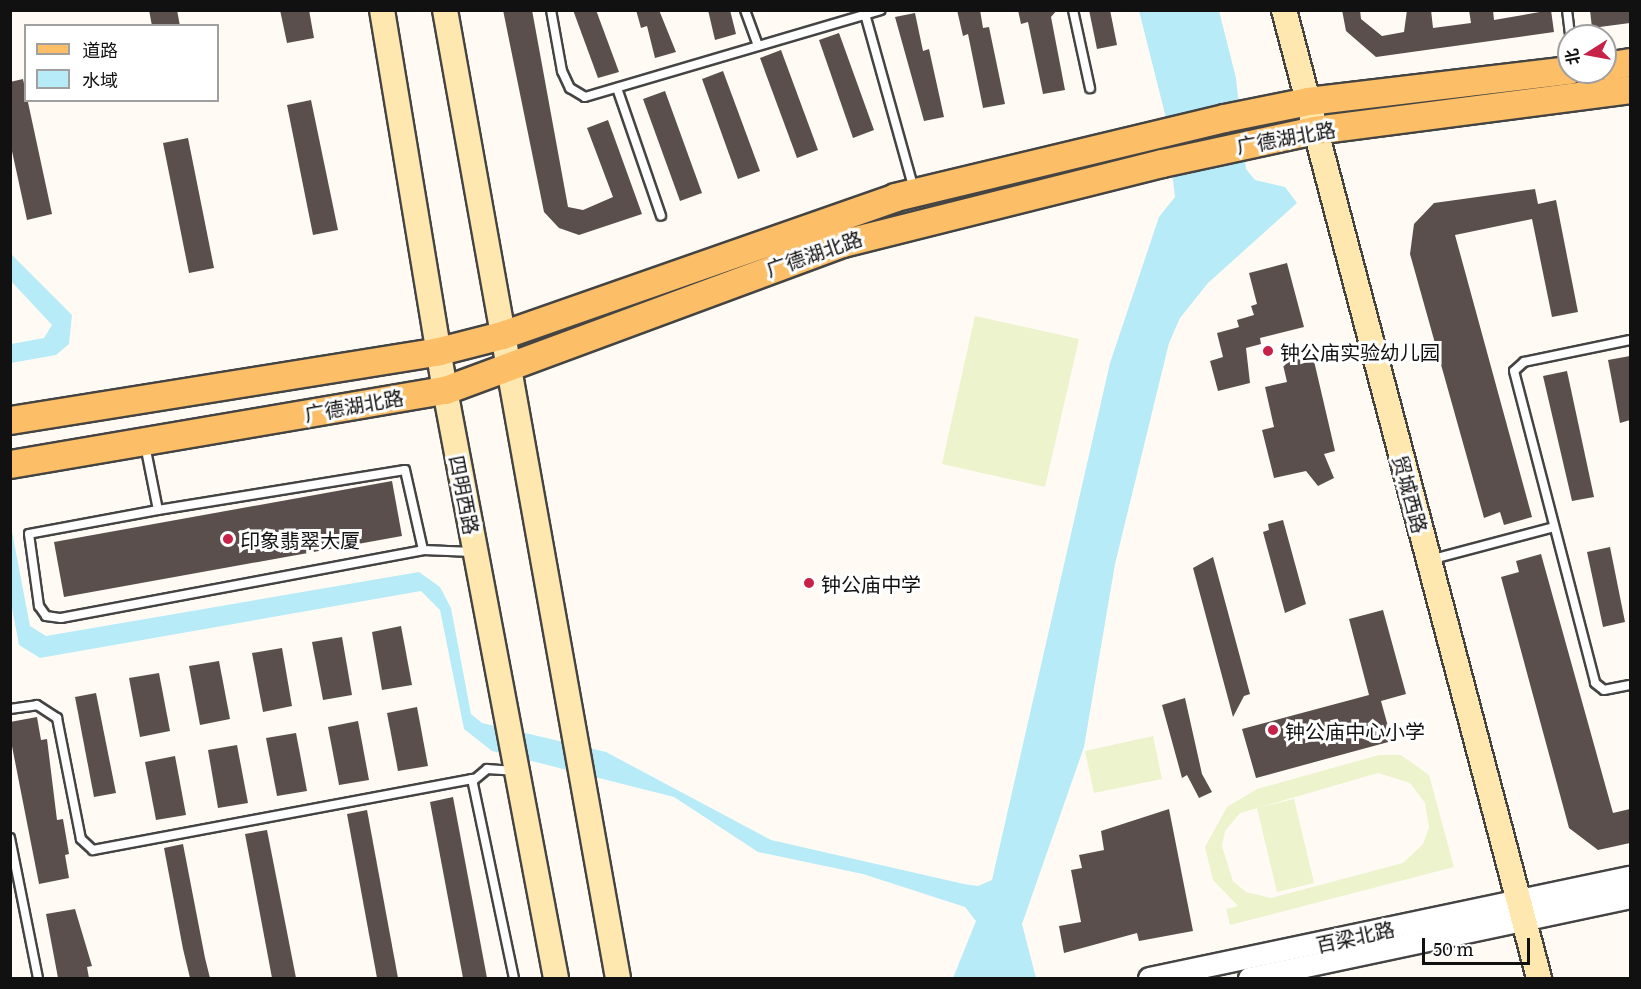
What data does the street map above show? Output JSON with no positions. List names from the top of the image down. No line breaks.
{"streets":{"main road":["广德湖北路","贸城西路","四明西路"],"street":["百梁北路"]},"crossings":[["广德湖北路","贸城西路"],["广德湖北路","四明西路"],["贸城西路","百梁北路"]],"places":["钟公庙实验幼儿园","印象翡翠大厦","钟公庙中学","钟公庙中心小学"],"legend":["道路","水域"],"scale_bar":"50 m","north":"left"}
